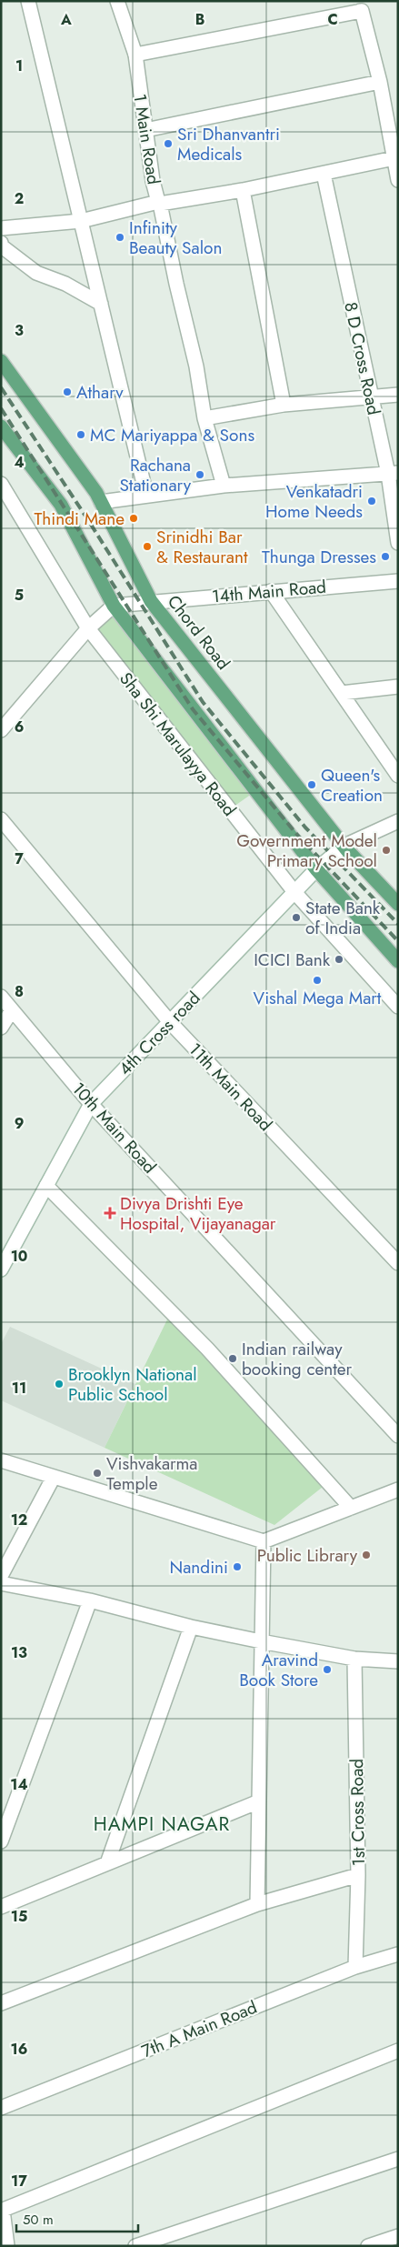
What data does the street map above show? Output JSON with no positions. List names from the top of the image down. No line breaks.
{"streets":{"main road":["Chord Road"],"street":["1 Main Road","8 D Cross Road","14th Main Road","Sha Shi Marulayya Road","4th Cross road","11th Main Road","10th Main Road","1st Cross Road","7th A Main Road"]},"crossings":[["14th Main Road","Chord Road"],["Chord Road","4th Cross road"],["Sha Shi Marulayya Road","4th Cross road"],["4th Cross road","11th Main Road"],["4th Cross road","10th Main Road"],["1st Cross Road","7th A Main Road"]],"districts":["HAMPI NAGAR"],"places":{"other":["Sri Dhanvantri Medicals","Infinity Beauty Salon","Atharv","MC Mariyappa & Sons","Rachana Stationary","Venkatadri Home Needs","Thindi Mane","Srinidhi Bar & Restaurant","Thunga Dresses","Queen's Creation","Government Model Primary School","State Bank of India","ICICI Bank","Vishal Mega Mart","Indian railway booking center","Brooklyn National Public School","Vishvakarma Temple","Public Library","Nandini","Aravind Book Store"],"health":["Divya Drishti Eye Hospital, Vijayanagar"]},"scale_bar":"50 m","grid":{"columns":["A","B","C"],"rows":["1","2","3","4","5","6","7","8","9","10","11","12","13","14","15","16","17"]}}
